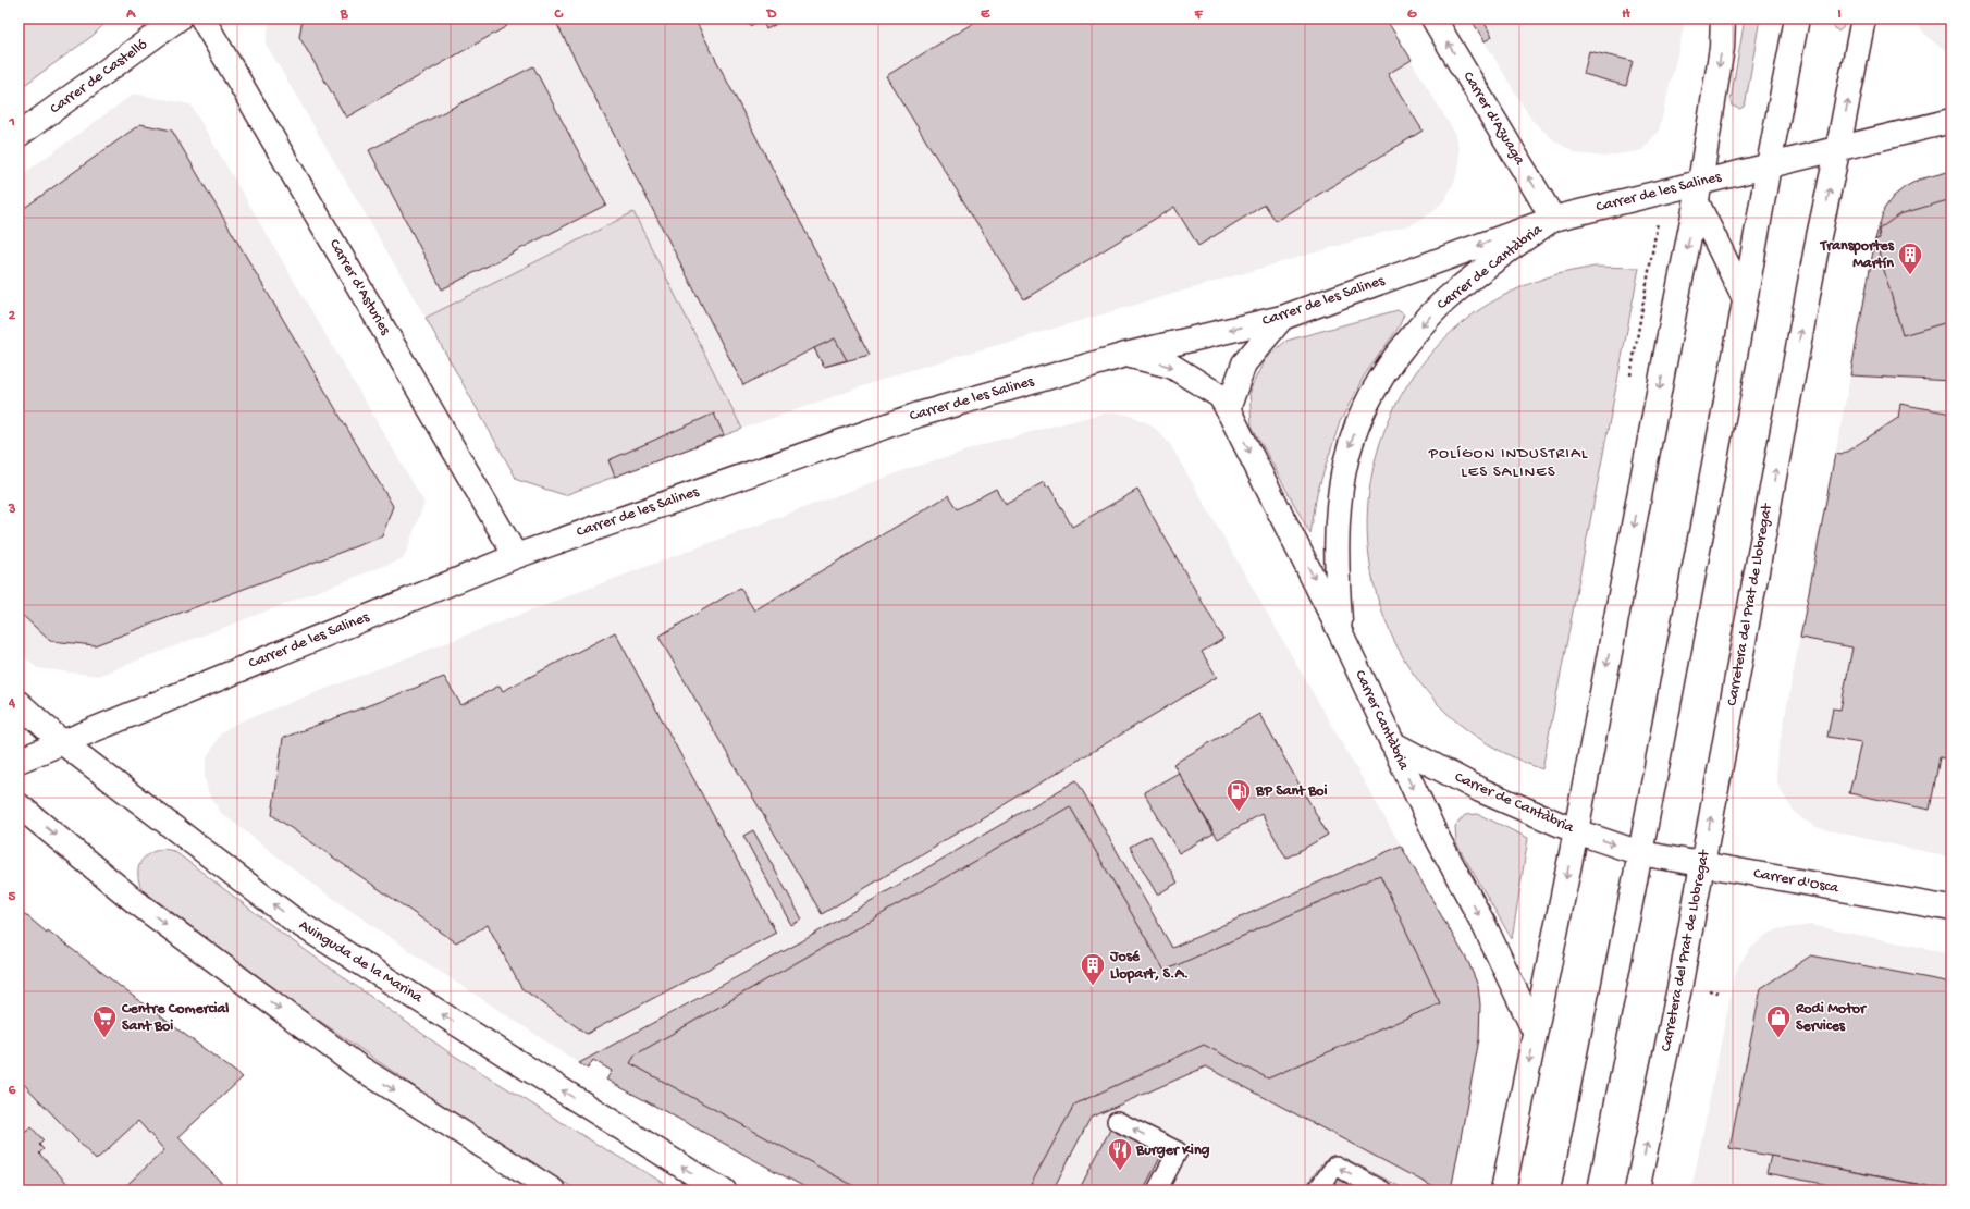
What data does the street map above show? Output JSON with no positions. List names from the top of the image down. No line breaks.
{"streets":{"street":["Carrer de Castelló","Carrer d'Azuaga","Carrer de les Salines","Carrer de Cantàbria","Carrer d'Asturies","Carretera del Prat de Llobregat","Carrer Cantàbria","Carrer d'Osca","Avinguda de la Marina"]},"crossings":[["Carrer d'Azuaga","Carrer de les Salines"],["Carrer d'Azuaga","Carrer de Cantàbria"],["Carrer de les Salines","Carrer de Cantàbria"],["Carrer de les Salines","Carrer d'Asturies"],["Carrer de les Salines","Carretera del Prat de Llobregat"],["Carrer de les Salines","Carrer Cantàbria"],["Carrer de les Salines","Avinguda de la Marina"],["Carrer de Cantàbria","Carrer Cantàbria"],["Carrer de Cantàbria","Carrer d'Osca"],["Carretera del Prat de Llobregat","Carrer d'Osca"]],"one_way":["Carrer d'Azuaga","Carrer Cantàbria"],"districts":["POLÍGON INDUSTRIAL LES SALINES"],"places":{"building":["Transportes Martín","José Llopart, S.A."],"fuel station":["BP Sant Boi"],"supermarket":["Centre Comercial Sant Boi"],"shop":["Rodi Motor Services"],"restaurant":["Burger King"]},"grid":{"columns":["A","B","C","D","E","F","G","H","I"],"rows":["1","2","3","4","5","6"]}}
